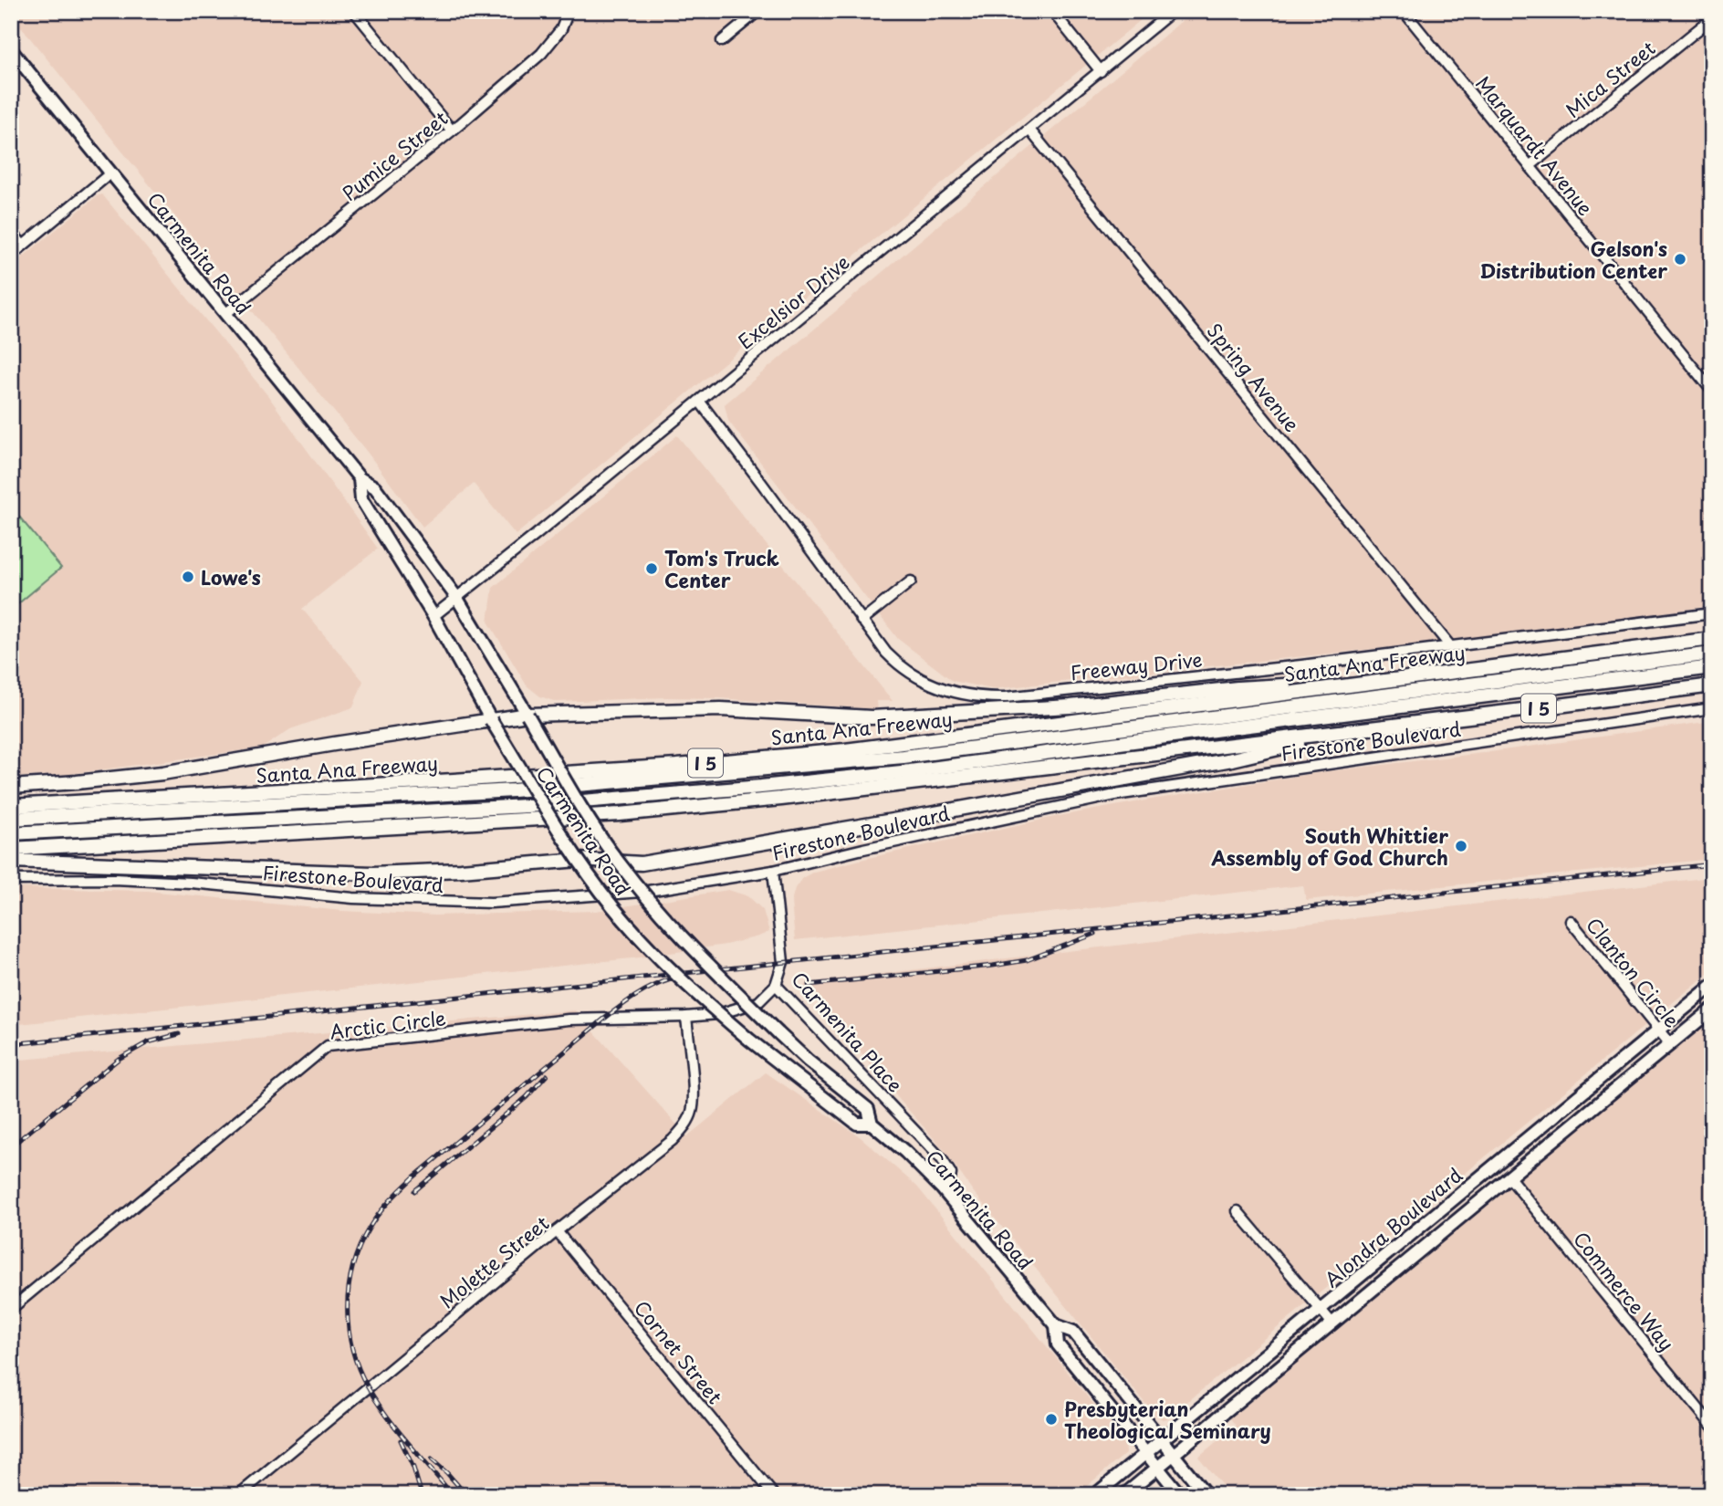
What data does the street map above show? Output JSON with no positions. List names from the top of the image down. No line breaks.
{"streets":{"highway":["Santa Ana Freeway","I 5"],"main road":["Carmenita Road","Alondra Boulevard"],"street":["Mica Street","Marquardt Avenue","Pumice Street","Excelsior Drive","Spring Avenue","Freeway Drive","Firestone Boulevard","Clanton Circle","Arctic Circle","Carmenita Place","Molette Street","Commerce Way","Cornet Street"]},"crossings":[["Mica Street","Marquardt Avenue"],["Pumice Street","Carmenita Road"],["Carmenita Road","Excelsior Drive"],["Carmenita Road","Carmenita Place"],["Carmenita Road","Alondra Boulevard"],["Excelsior Drive","Spring Avenue"],["Excelsior Drive","Freeway Drive"],["Spring Avenue","Freeway Drive"],["Firestone Boulevard","Carmenita Place"],["Clanton Circle","Alondra Boulevard"],["Arctic Circle","Carmenita Place"],["Arctic Circle","Molette Street"],["Alondra Boulevard","Commerce Way"],["Molette Street","Cornet Street"]],"places":["Gelson's Distribution Center","Tom's Truck Center","Lowe's","South Whittier Assembly of God Church","Presbyterian Theological Seminary"]}
